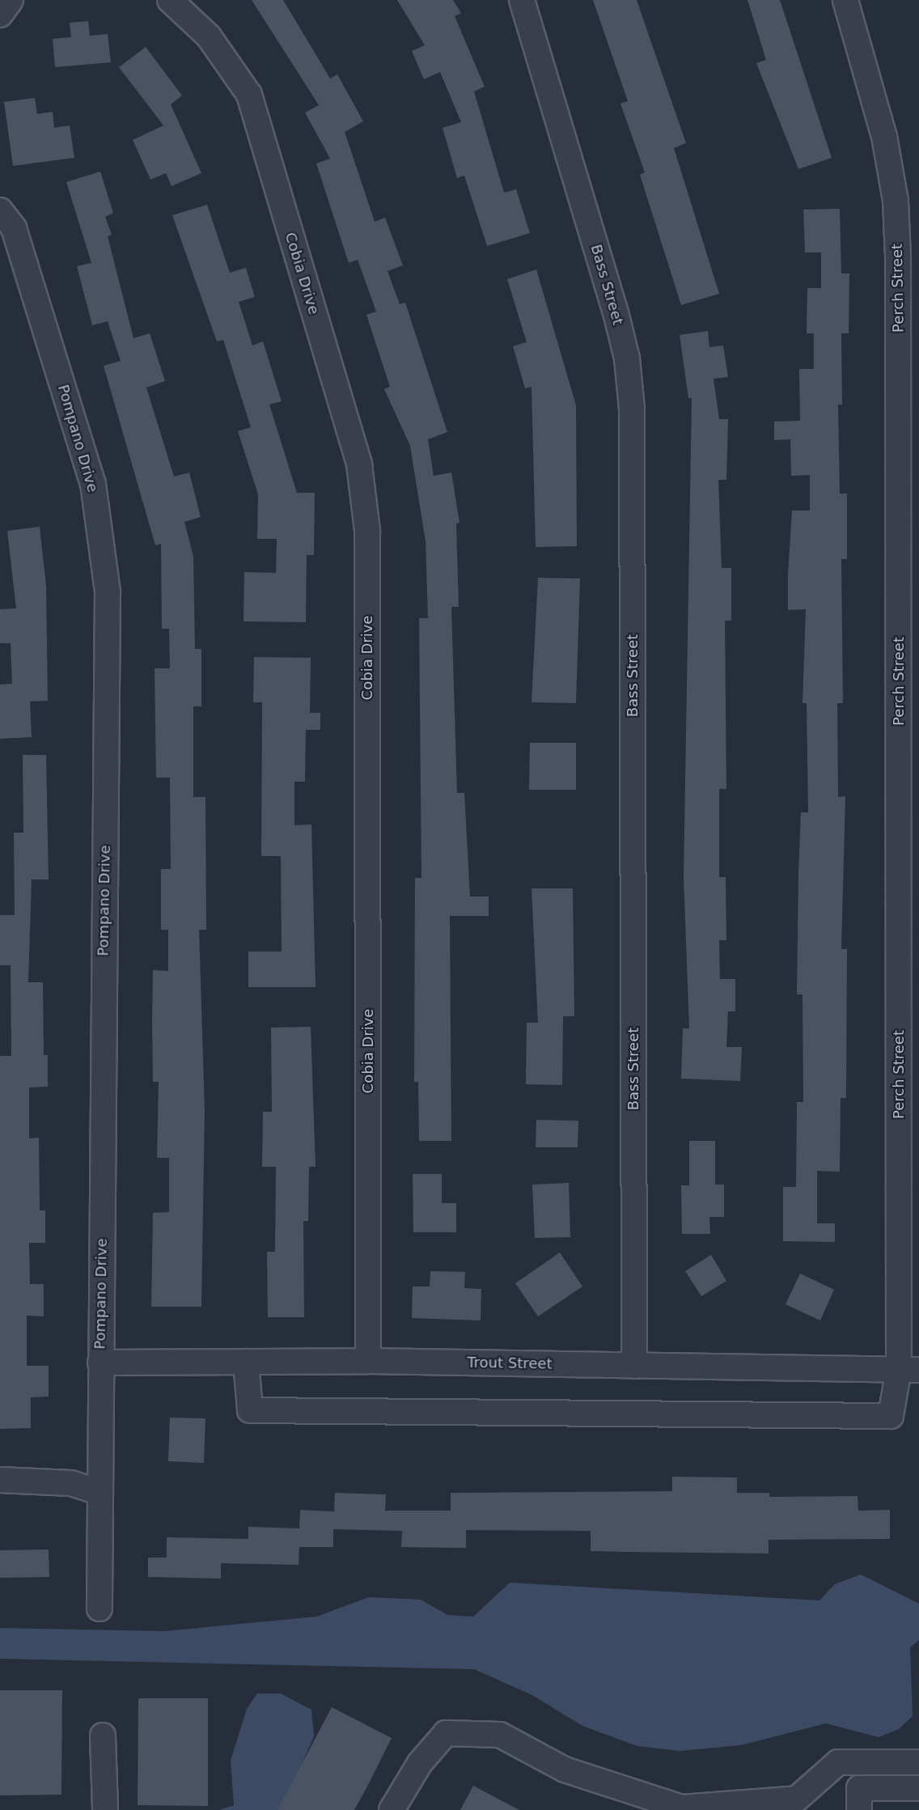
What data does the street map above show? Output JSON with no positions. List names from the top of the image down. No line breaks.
{"streets":{"street":["Cobia Drive","Bass Street","Perch Street","Pompano Drive","Trout Street"]},"crossings":[["Cobia Drive","Trout Street"],["Bass Street","Trout Street"],["Perch Street","Trout Street"],["Pompano Drive","Trout Street"]]}
